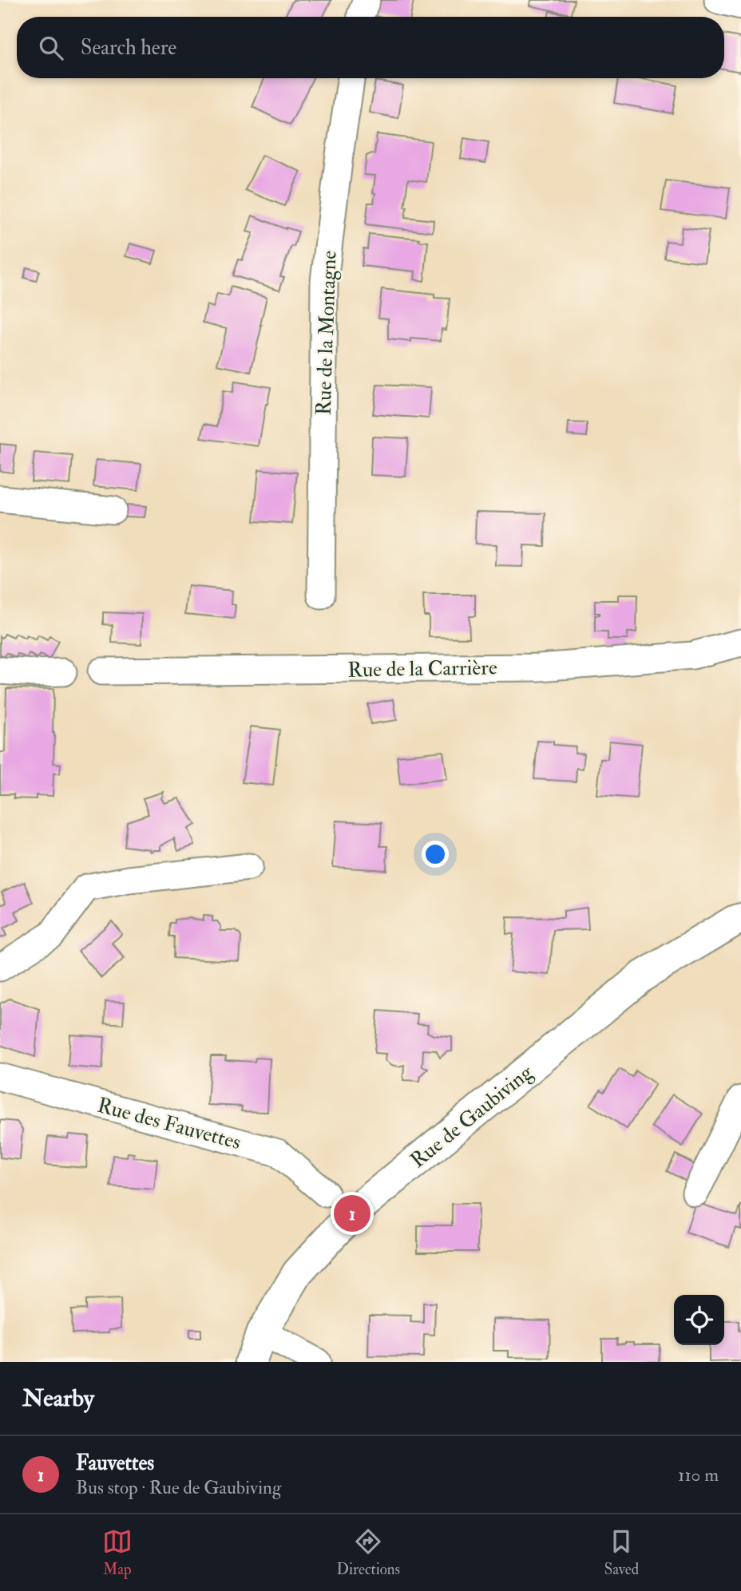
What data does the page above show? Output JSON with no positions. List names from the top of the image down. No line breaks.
{"streets":{"main road":["Rue de Gaubiving"],"street":["Rue de la Montagne","Rue de la Carrière","Rue des Fauvettes"]},"page":{"search":"Search here","pins":"1","heading":"Nearby","list":[{"mark":"1","name":"Fauvettes","note":"Bus stop · Rue de Gaubiving","value":"110 m"}],"nav":["Map","Directions","Saved"]}}
